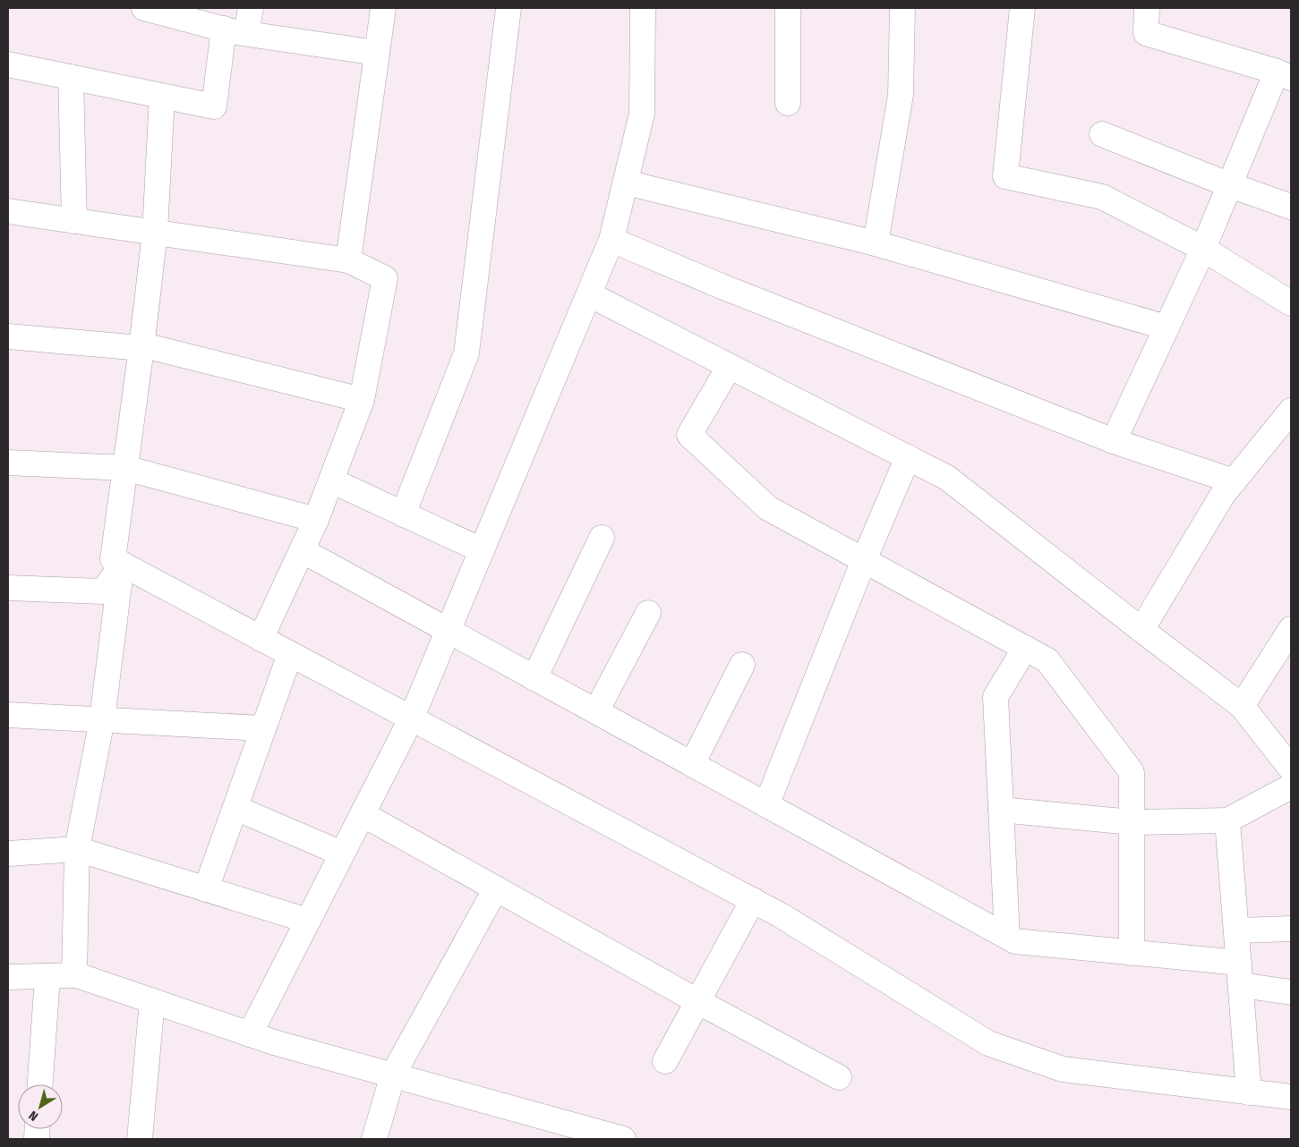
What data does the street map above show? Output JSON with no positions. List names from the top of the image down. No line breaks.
{"north":"bottom left"}
